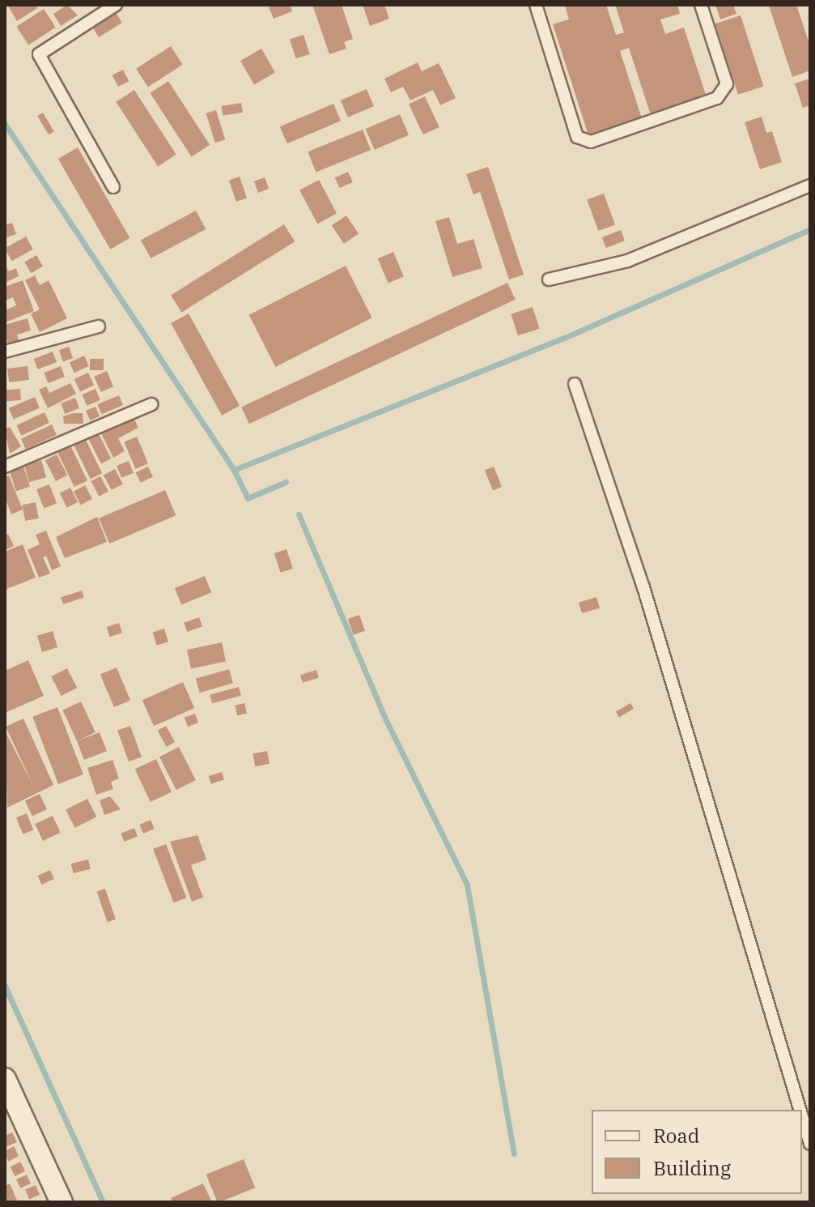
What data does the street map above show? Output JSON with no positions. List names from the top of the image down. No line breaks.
{"legend":["Road","Building"]}
